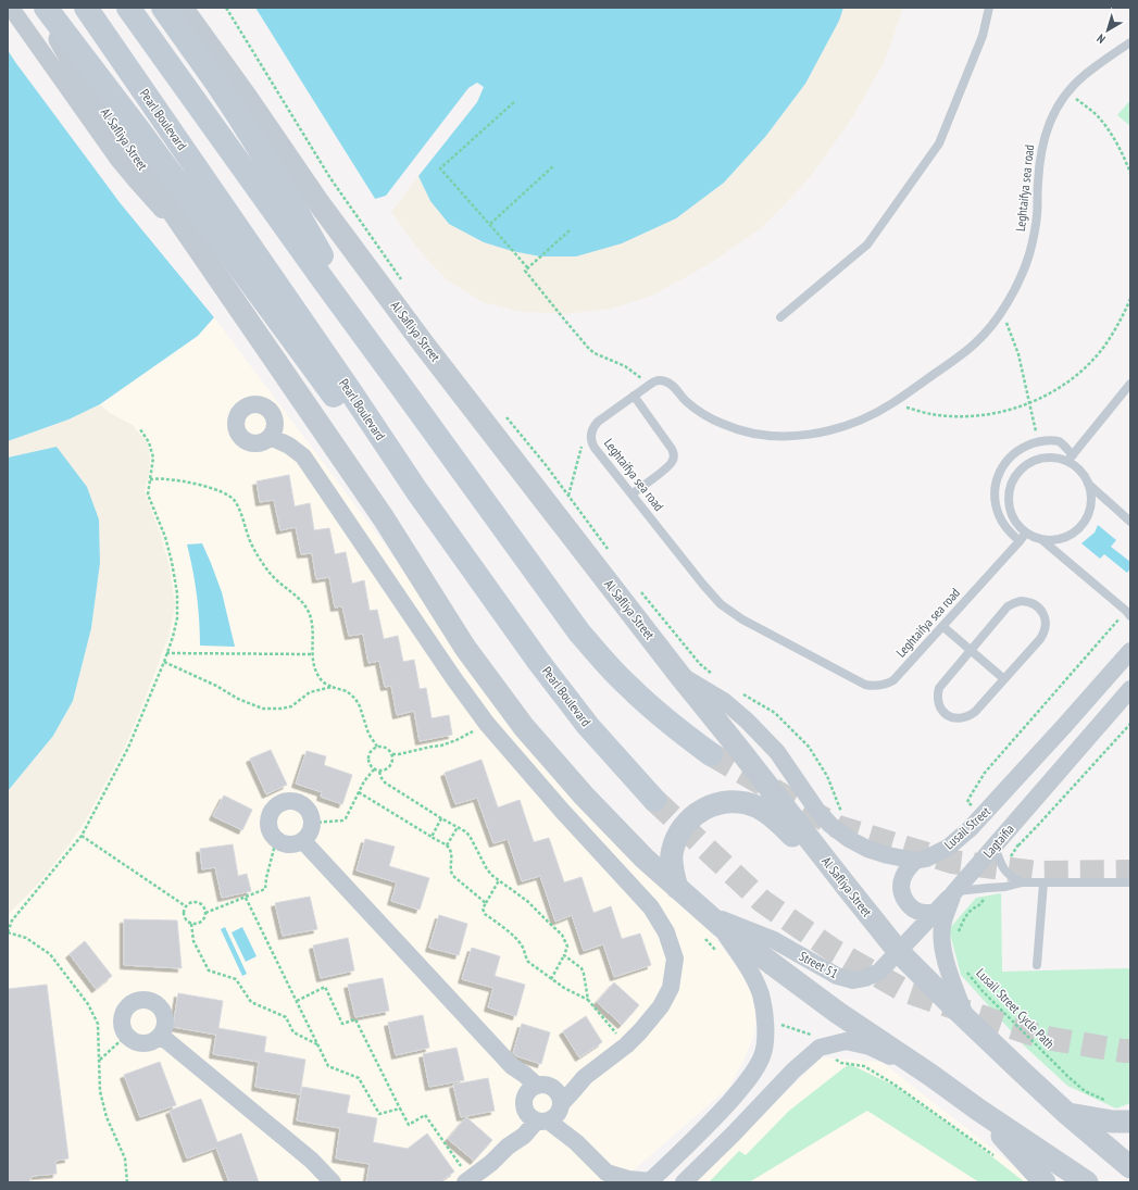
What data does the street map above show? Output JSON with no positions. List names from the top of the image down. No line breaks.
{"streets":{"main road":["Pearl Boulevard"],"street":["Al Safliya Street","Lusail Street","Lagtaifia","Street 51"],"lane":["Leghtaifya sea road"],"path":["Lusail Street Cycle Path"]},"crossings":[["Al Safliya Street","Lagtaifia"],["Al Safliya Street","Street 51"],["Lagtaifia","Street 51"]],"north":"bottom left"}
